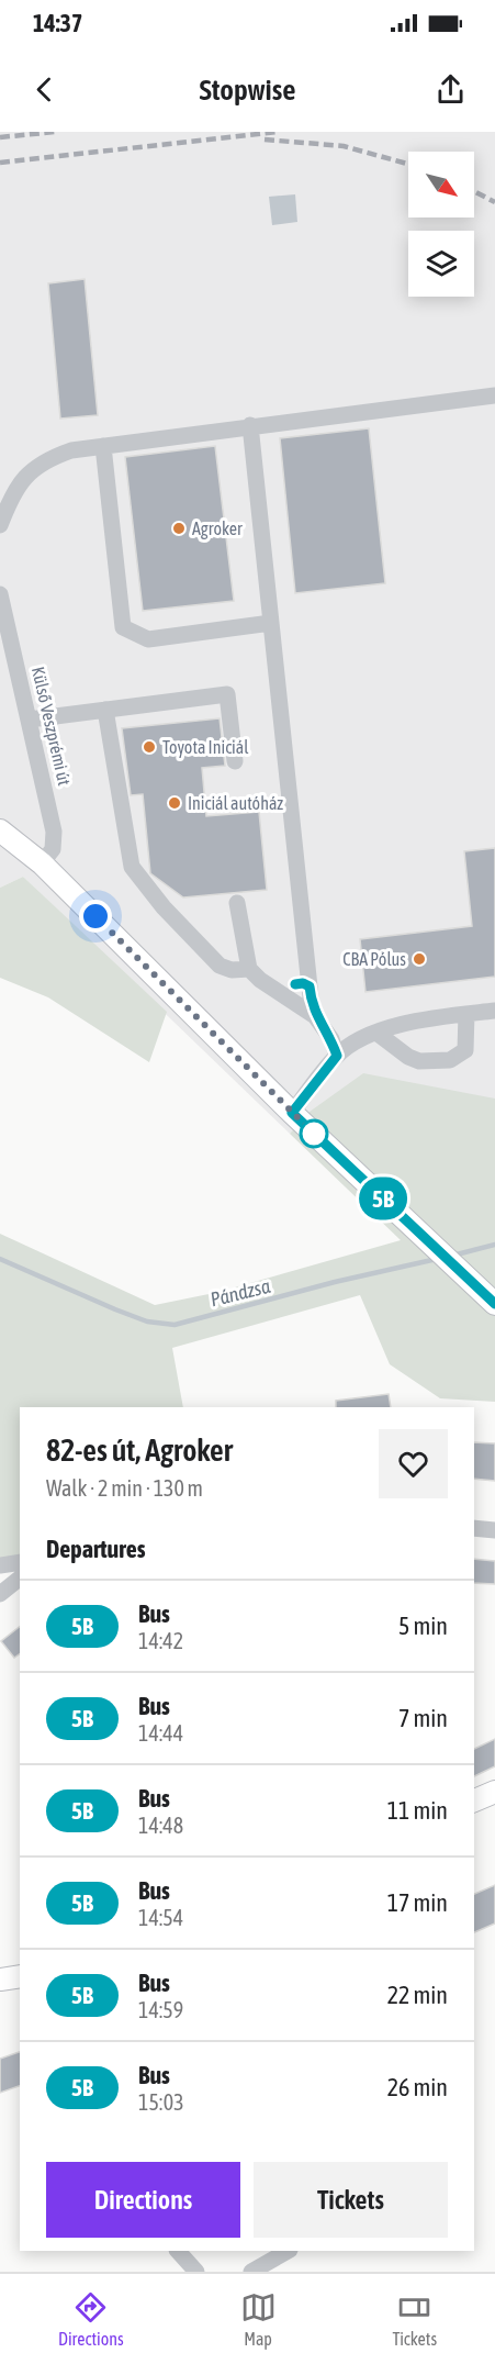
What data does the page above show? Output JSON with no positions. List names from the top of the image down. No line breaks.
{"streets":{"street":["Külső Veszprémi út"]},"water":["Pándzsa"],"places":["Agroker","Toyota Iniciál","Iniciál autóház","CBA Pólus"],"lines":["bus line 5B"],"north":"bottom right","page":{"status":"14:37","header":"Stopwise","on_map":"5B","heading":[["82-es út, Agroker","Walk · 2 min · 130 m"],"Departures"],"list":[{"mark":"5B","name":"Bus","note":"14:42","value":"5 min"},{"mark":"5B","name":"Bus","note":"14:44","value":"7 min"},{"mark":"5B","name":"Bus","note":"14:48","value":"11 min"},{"mark":"5B","name":"Bus","note":"14:54","value":"17 min"},{"mark":"5B","name":"Bus","note":"14:59","value":"22 min"},{"mark":"5B","name":"Bus","note":"15:03","value":"26 min"}],"buttons":["Directions","Tickets"],"tabs":["Directions","Map","Tickets"]}}
